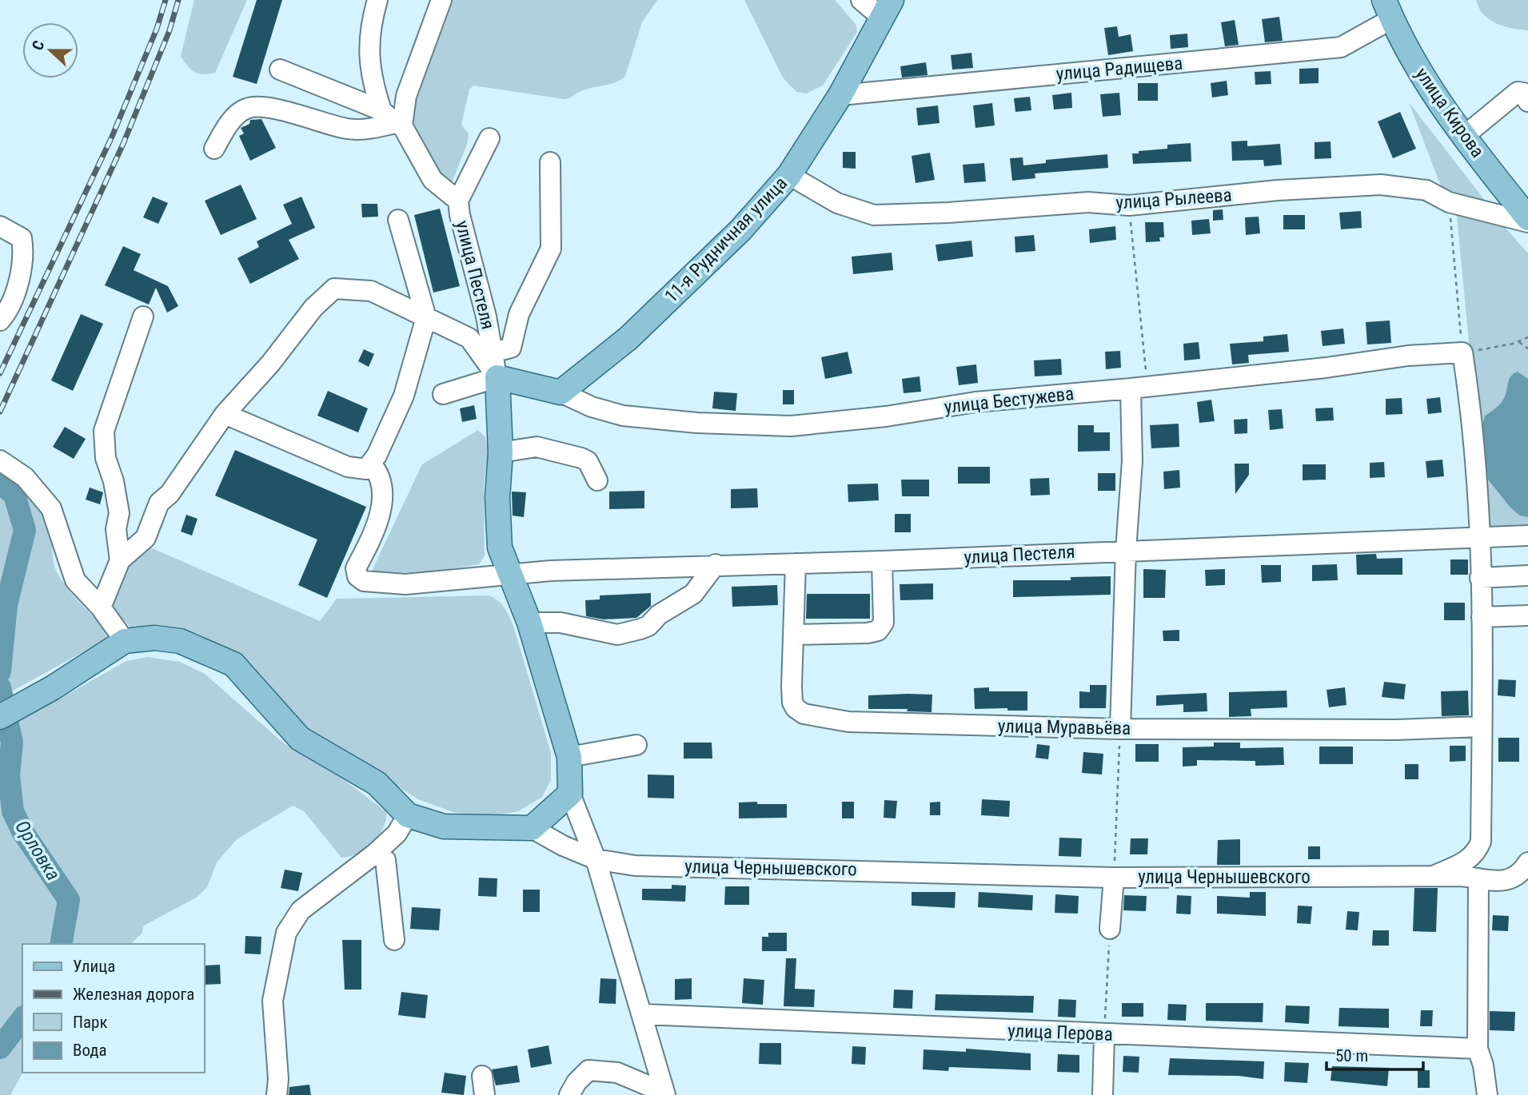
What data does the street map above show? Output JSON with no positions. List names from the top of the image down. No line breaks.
{"streets":{"main road":["улица Кирова","11-я Рудничная улица","улица Пестеля","улица Чернышевского"],"street":["улица Радищева","улица Рылеева","улица Бестужева","улица Муравьёва","улица Перова"]},"crossings":[["улица Радищева","улица Кирова"],["улица Радищева","11-я Рудничная улица"],["улица Кирова","улица Рылеева"],["улица Рылеева","11-я Рудничная улица"],["11-я Рудничная улица","улица Бестужева"],["улица Пестеля","улица Муравьёва"]],"water":["Орловка"],"legend":["Улица","Железная дорога","Парк","Вода"],"scale_bar":"50 m","north":"left"}
